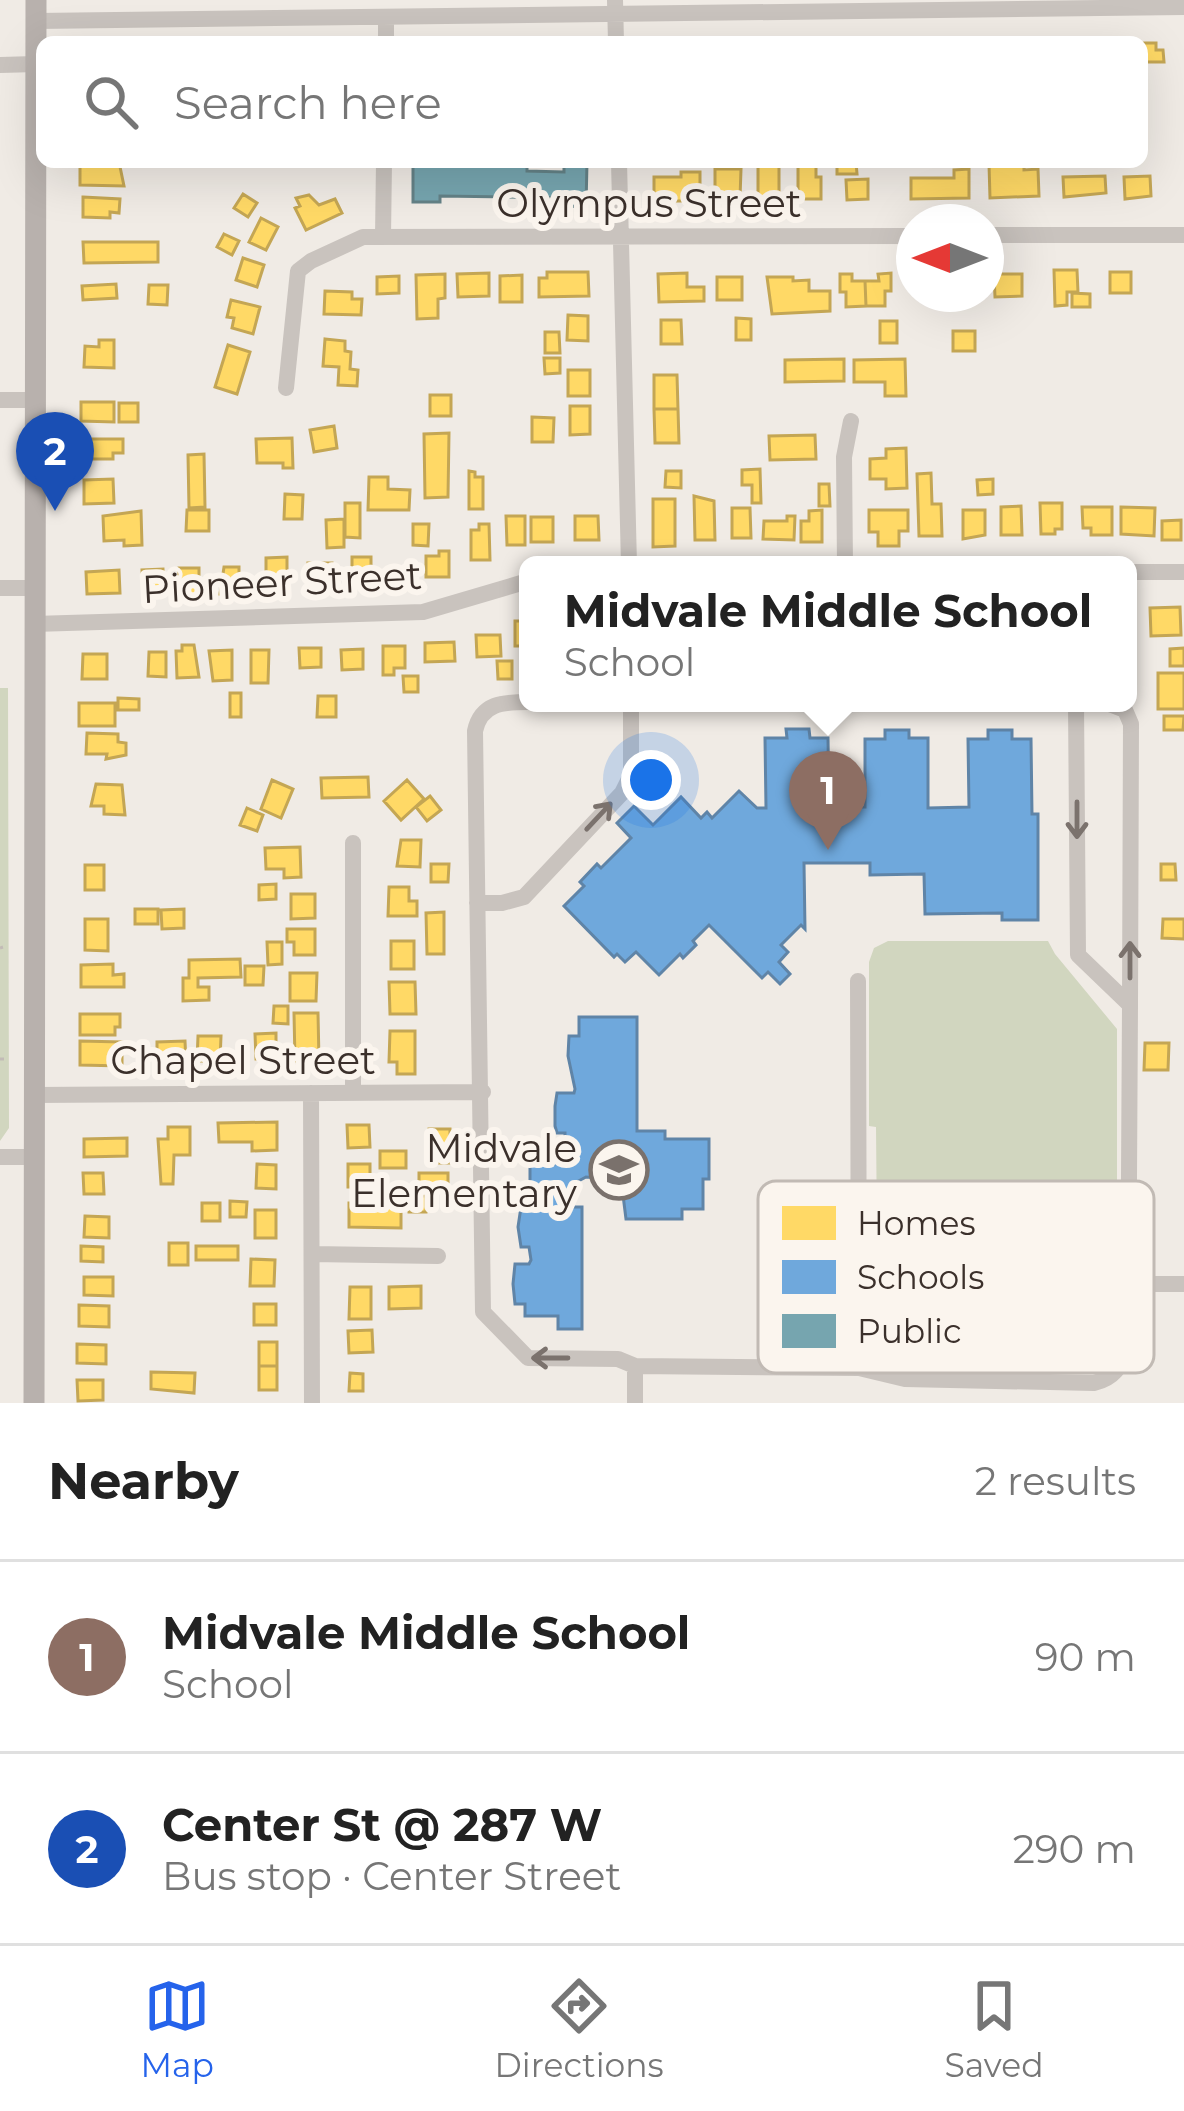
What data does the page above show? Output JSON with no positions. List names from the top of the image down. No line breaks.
{"streets":{"street":["Olympus Street","Pioneer Street","Chapel Street"]},"places":{"school or university":["Midvale Elementary"]},"legend":["Homes","Schools","Public"],"north":"left","page":{"search":"Search here","pins":["2","1"],"popup":["Midvale Middle School","School"],"heading":["Nearby","2 results"],"list":[{"mark":"1","name":"Midvale Middle School","note":"School","value":"90 m"},{"mark":"2","name":"Center St @ 287 W","note":"Bus stop · Center Street","value":"290 m"}],"nav":["Map","Directions","Saved"]}}
